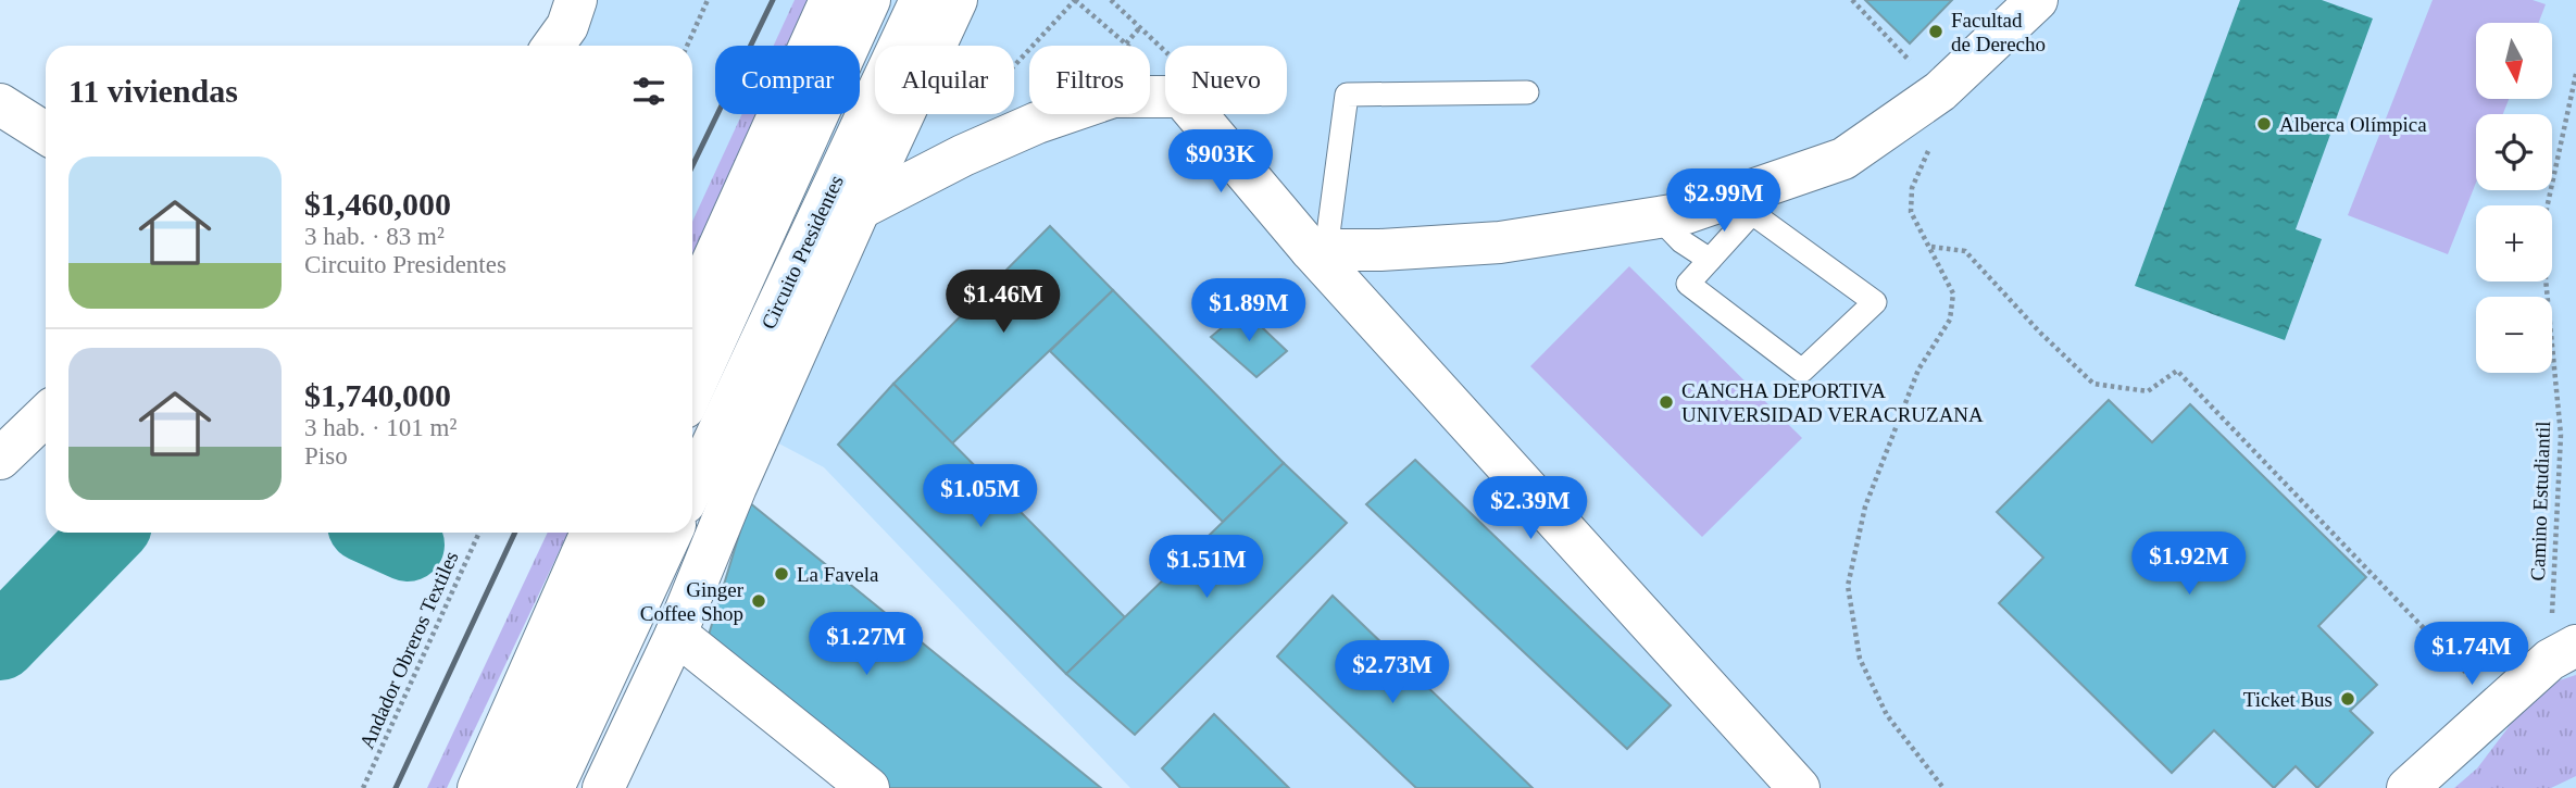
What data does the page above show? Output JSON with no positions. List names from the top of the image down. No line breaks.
{"streets":{"main road":["Circuito Presidentes"],"path":["Camino Estudiantil","Andador Obreros Textiles"]},"places":["Facultad de Derecho","Alberca Olímpica","CANCHA DEPORTIVA UNIVERSIDAD VERACRUZANA","La Favela","Ginger Coffee Shop","Ticket Bus"],"north":"bottom","page":{"map_buttons":["+","−"],"chip":["Comprar","Alquilar","Filtros","Nuevo"],"heading":"11 viviendas","price":["$903K","$2.99M","$1.46M","$1.89M","$1.05M","$2.39M","$1.92M","$1.51M","$1.27M","$1.74M","$2.73M"],"list":[{"name":"$1,460,000","note":"3 hab. · 83 m² · Circuito Presidentes"},{"name":"$1,740,000","note":"3 hab. · 101 m² · Piso"}]}}
